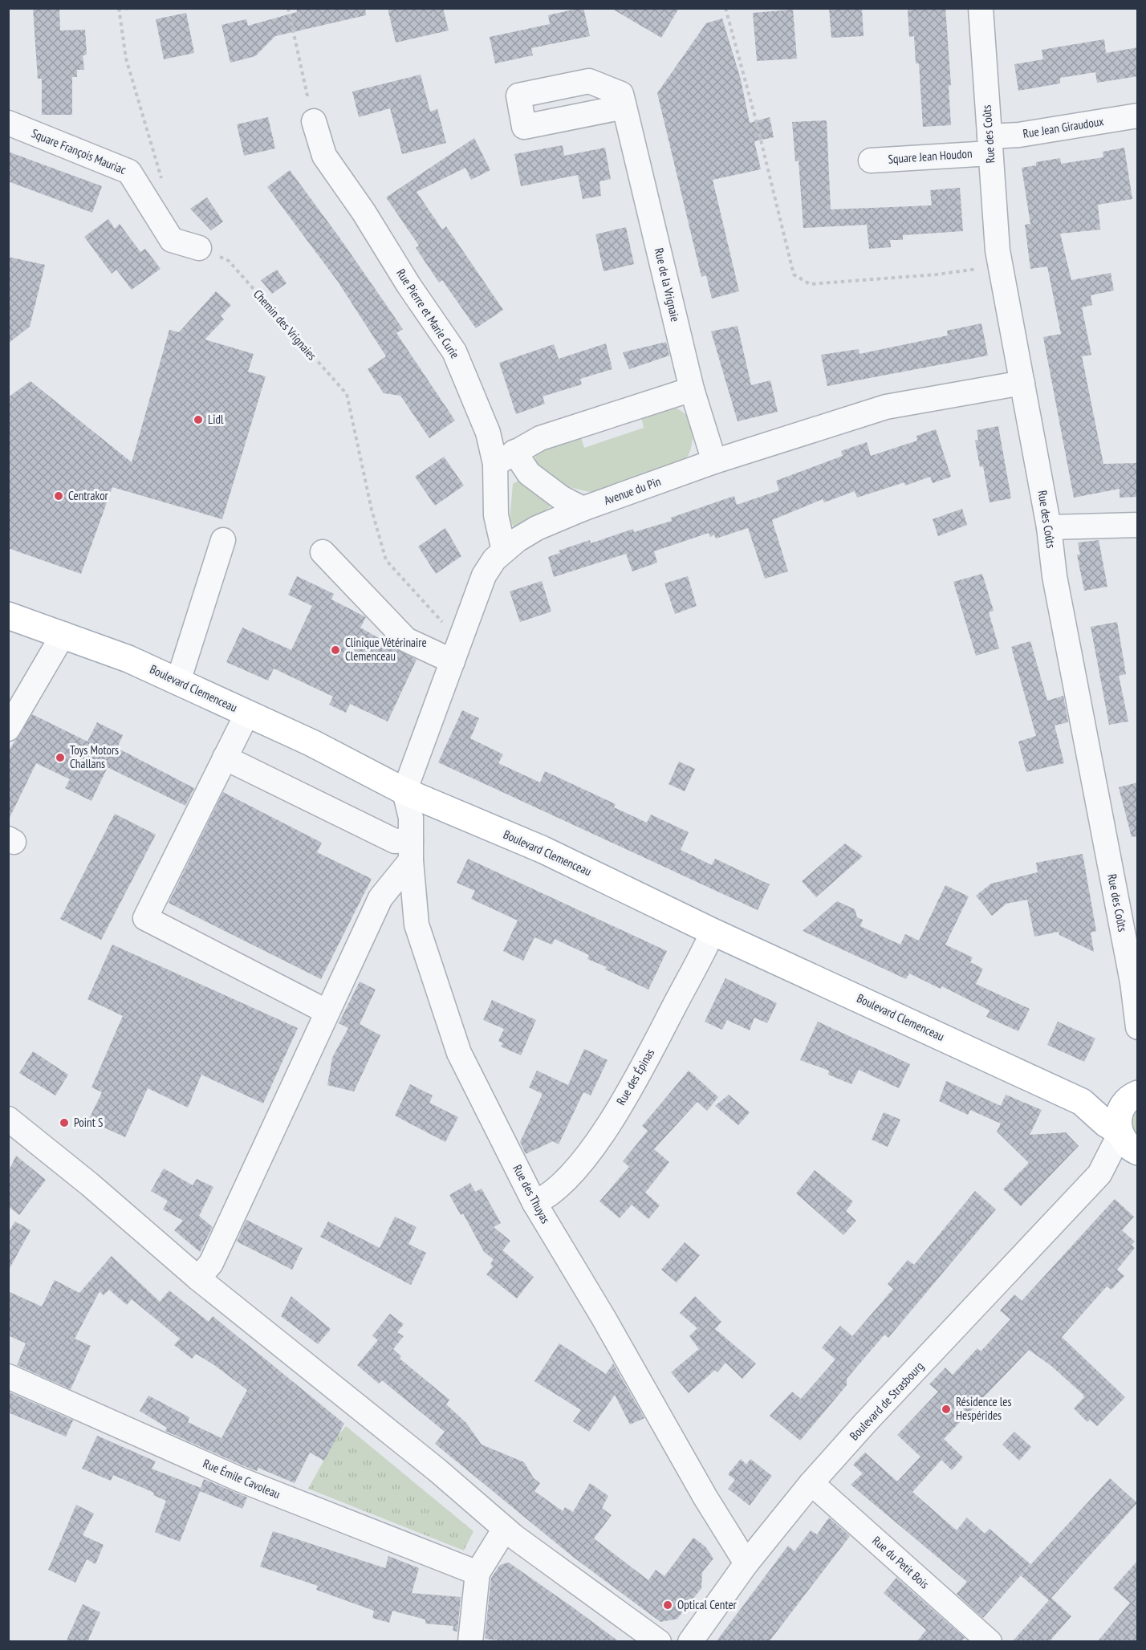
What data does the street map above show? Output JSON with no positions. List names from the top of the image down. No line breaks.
{"streets":{"main road":["Boulevard Clemenceau"],"street":["Rue Jean Giraudoux","Rue des Coûts","Square François Mauriac","Square Jean Houdon","Rue de la Vrignaie","Rue Pierre et Marie Curie","Avenue du Pin","Rue des Épinas","Rue des Thuyas","Boulevard de Strasbourg","Rue Émile Cavoleau","Rue du Petit Bois"],"path":["Chemin des Vrignaies"]},"crossings":[["Rue Jean Giraudoux","Rue des Coûts"],["Rue Jean Giraudoux","Square Jean Houdon"],["Rue des Coûts","Square Jean Houdon"],["Rue des Coûts","Avenue du Pin"],["Square François Mauriac","Chemin des Vrignaies"],["Rue de la Vrignaie","Avenue du Pin"],["Rue Pierre et Marie Curie","Avenue du Pin"],["Chemin des Vrignaies","Avenue du Pin"],["Avenue du Pin","Boulevard Clemenceau"],["Avenue du Pin","Rue des Thuyas"],["Boulevard Clemenceau","Rue des Épinas"],["Boulevard Clemenceau","Rue des Thuyas"],["Boulevard Clemenceau","Boulevard de Strasbourg"],["Rue des Épinas","Rue des Thuyas"],["Rue des Thuyas","Boulevard de Strasbourg"],["Boulevard de Strasbourg","Rue du Petit Bois"]],"places":["Lidl","Centrakor","Clinique Vétérinaire Clemenceau","Toys Motors Challans","Point S","Résidence les Hespérides","Optical Center"]}
